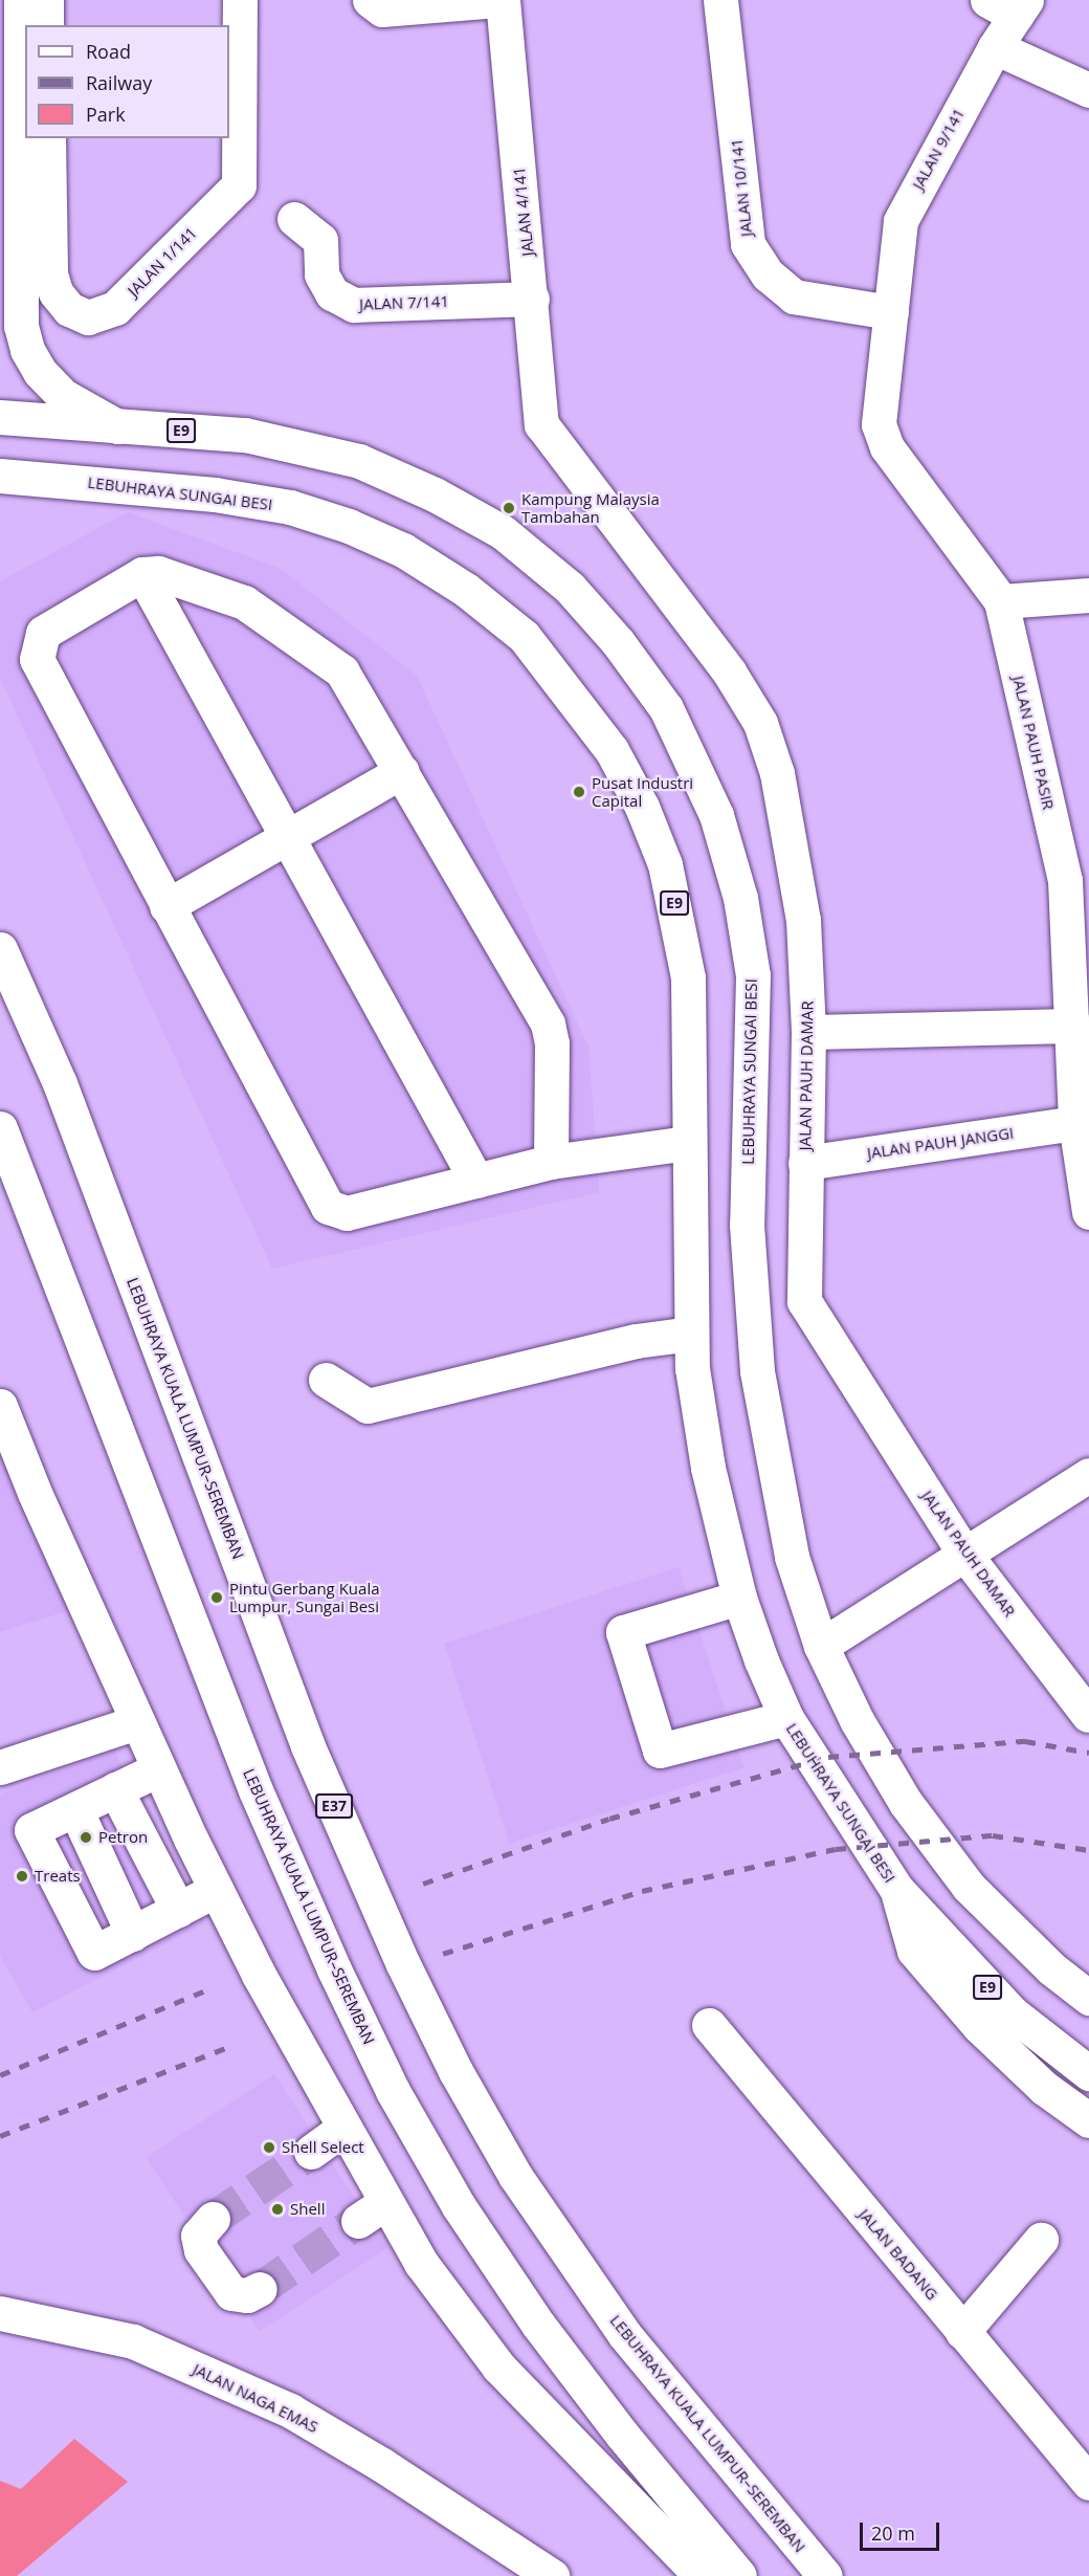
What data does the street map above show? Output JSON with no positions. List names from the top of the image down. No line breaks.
{"streets":{"main road":["JALAN 9/141","JALAN 10/141","JALAN 4/141","JALAN 1/141","JALAN 7/141","E9","LEBUHRAYA SUNGAI BESI","JALAN PAUH PASIR","JALAN PAUH DAMAR","JALAN PAUH JANGGI","LEBUHRAYA KUALA LUMPUR–SEREMBAN","E37","JALAN BADANG","JALAN NAGA EMAS"]},"crossings":[["JALAN 9/141","JALAN 10/141"],["JALAN 9/141","JALAN PAUH PASIR"],["JALAN 10/141","JALAN PAUH PASIR"],["JALAN 4/141","JALAN 7/141"],["JALAN 4/141","JALAN PAUH DAMAR"],["JALAN PAUH PASIR","JALAN PAUH JANGGI"],["JALAN PAUH DAMAR","JALAN PAUH JANGGI"]],"places":["Kampung Malaysia Tambahan","Pusat Industri Capital","Pintu Gerbang Kuala Lumpur, Sungai Besi","Petron","Treats","Shell Select","Shell"],"legend":["Road","Railway","Park"],"scale_bar":"20 m"}
